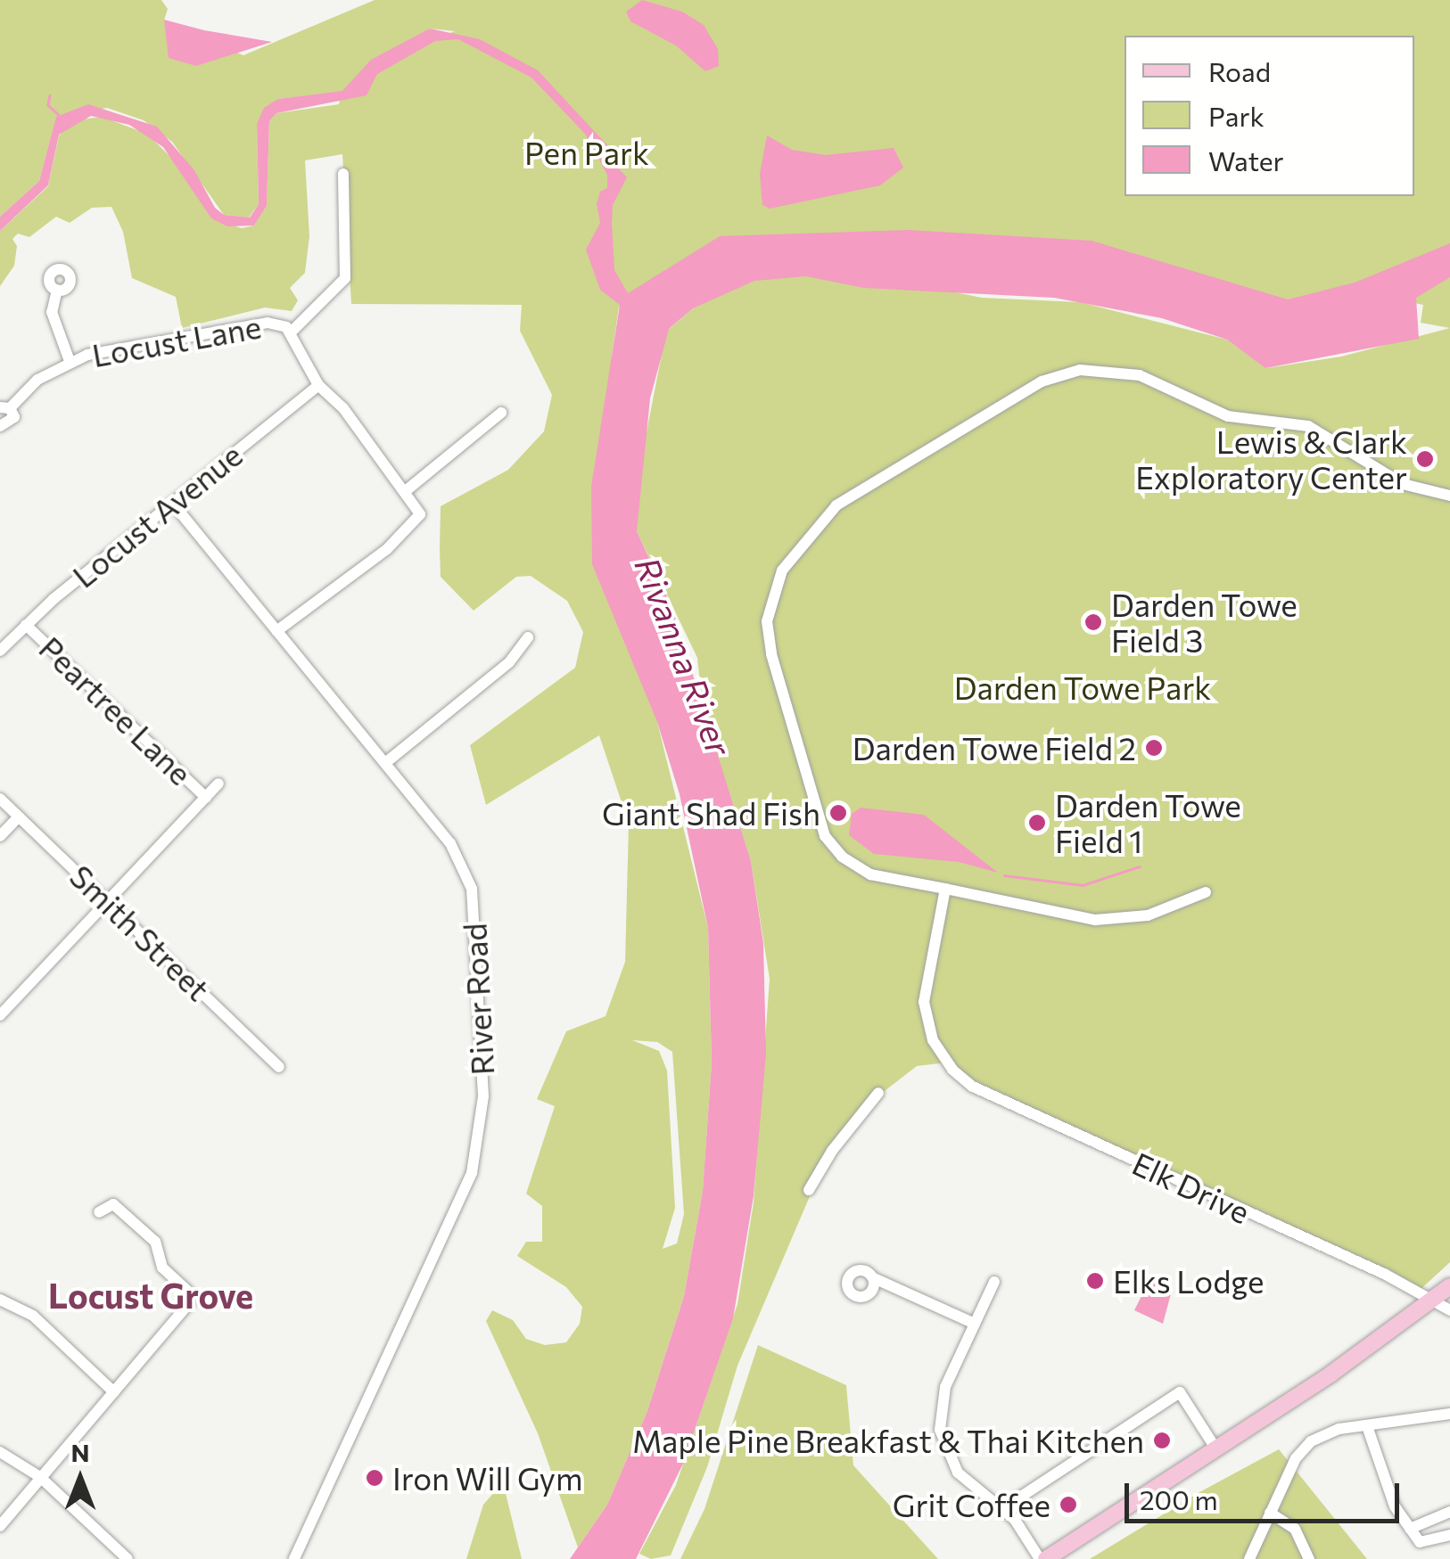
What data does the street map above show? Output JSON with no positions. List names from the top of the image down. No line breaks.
{"streets":{"street":["Locust Lane","Locust Avenue","Peartree Lane","Smith Street","River Road","Elk Drive"]},"crossings":[["Locust Lane","Locust Avenue"],["Locust Lane","River Road"],["Locust Avenue","Peartree Lane"],["Locust Avenue","River Road"]],"districts":["Locust Grove"],"water":["Rivanna River"],"parks":["Pen Park","Darden Towe Park"],"places":["Lewis & Clark Exploratory Center","Darden Towe Field 3","Darden Towe Field 2","Giant Shad Fish","Darden Towe Field 1","Elks Lodge","Maple Pine Breakfast & Thai Kitchen","Iron Will Gym","Grit Coffee"],"legend":["Road","Park","Water"],"scale_bar":"200 m","north":"top"}
